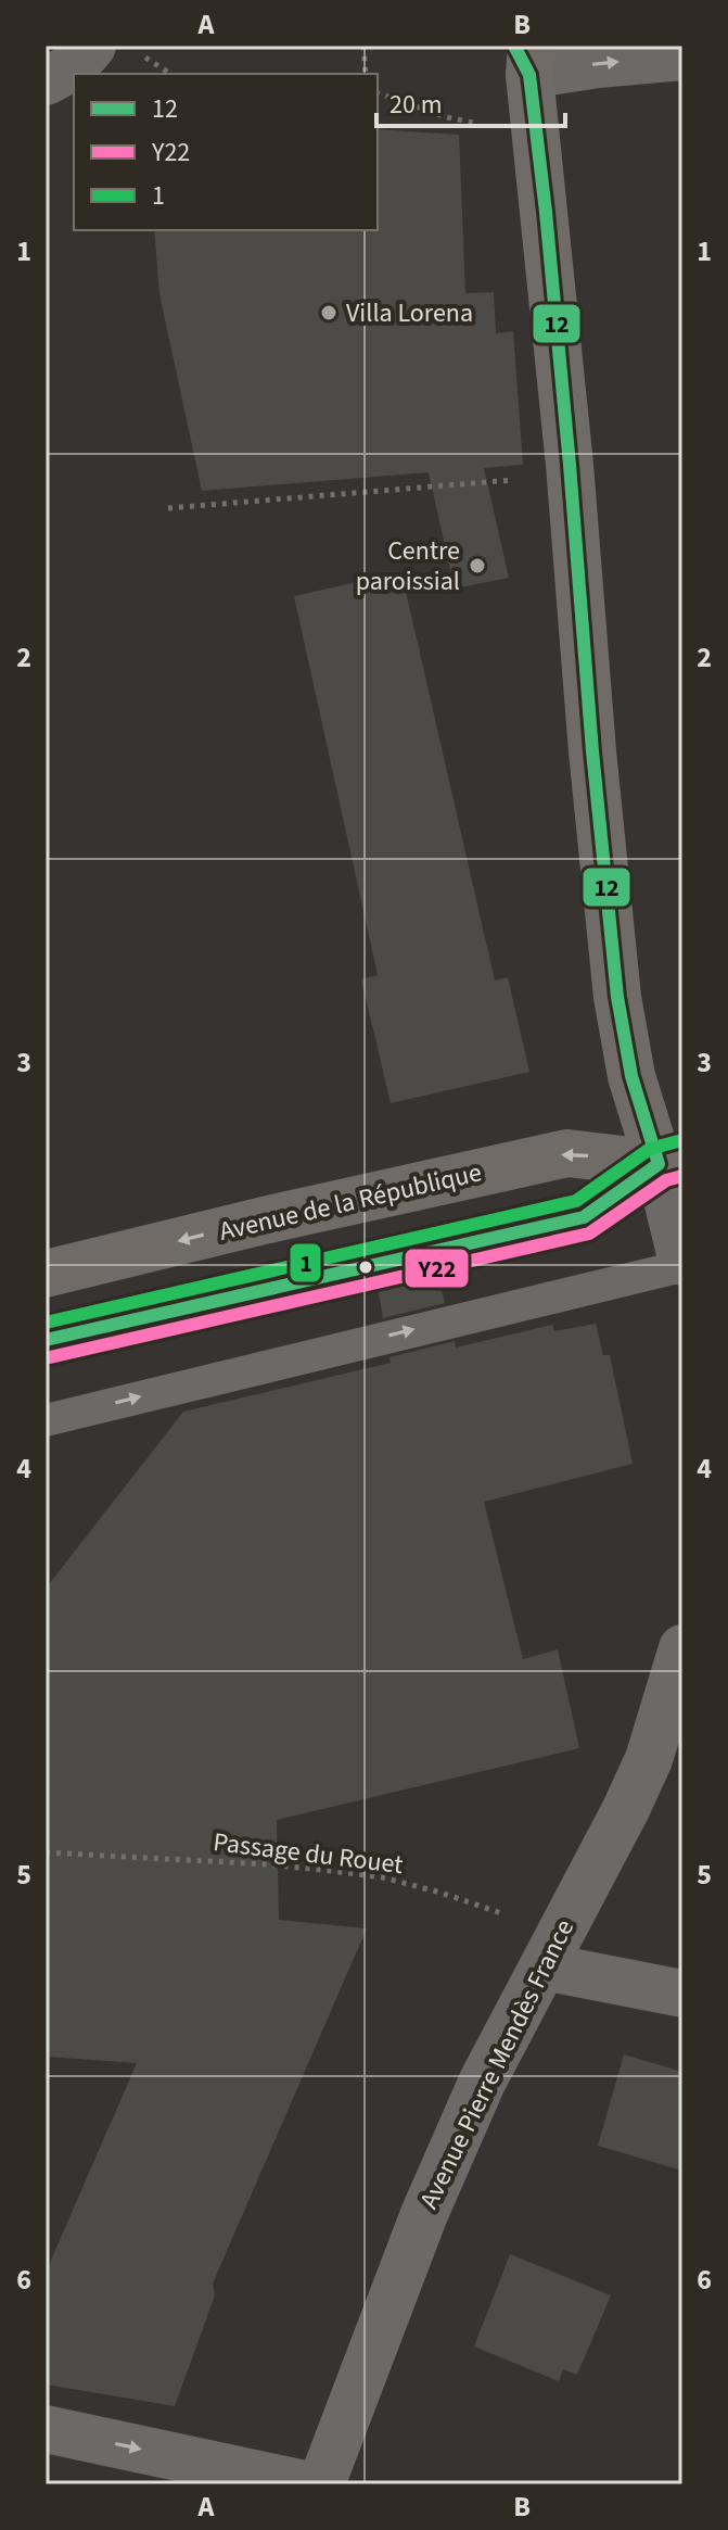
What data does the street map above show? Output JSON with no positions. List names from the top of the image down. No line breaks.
{"streets":{"main road":["Avenue de la République"],"street":["Avenue Pierre Mendès France"],"path":["Passage du Rouet"]},"crossings":[["Passage du Rouet","Avenue Pierre Mendès France"]],"places":["Villa Lorena","Centre paroissial"],"lines":["transit line 12","transit line 1","transit line Y22"],"legend":["12","Y22","1"],"scale_bar":"20 m","grid":{"columns":["A","B"],"rows":["1","2","3","4","5","6"]}}
